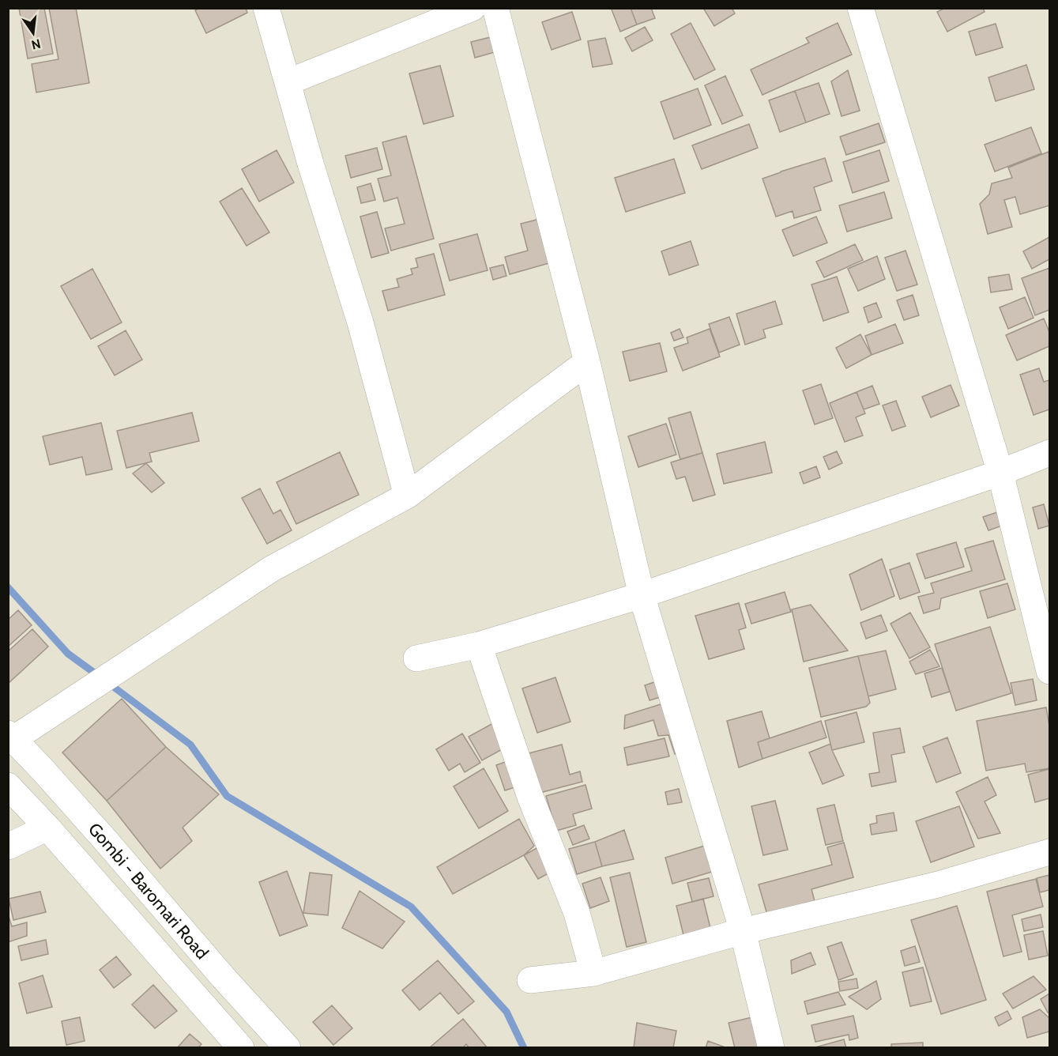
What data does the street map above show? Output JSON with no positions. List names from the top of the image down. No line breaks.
{"streets":{"street":["Gombi - Baromari Road"]},"north":"bottom"}
